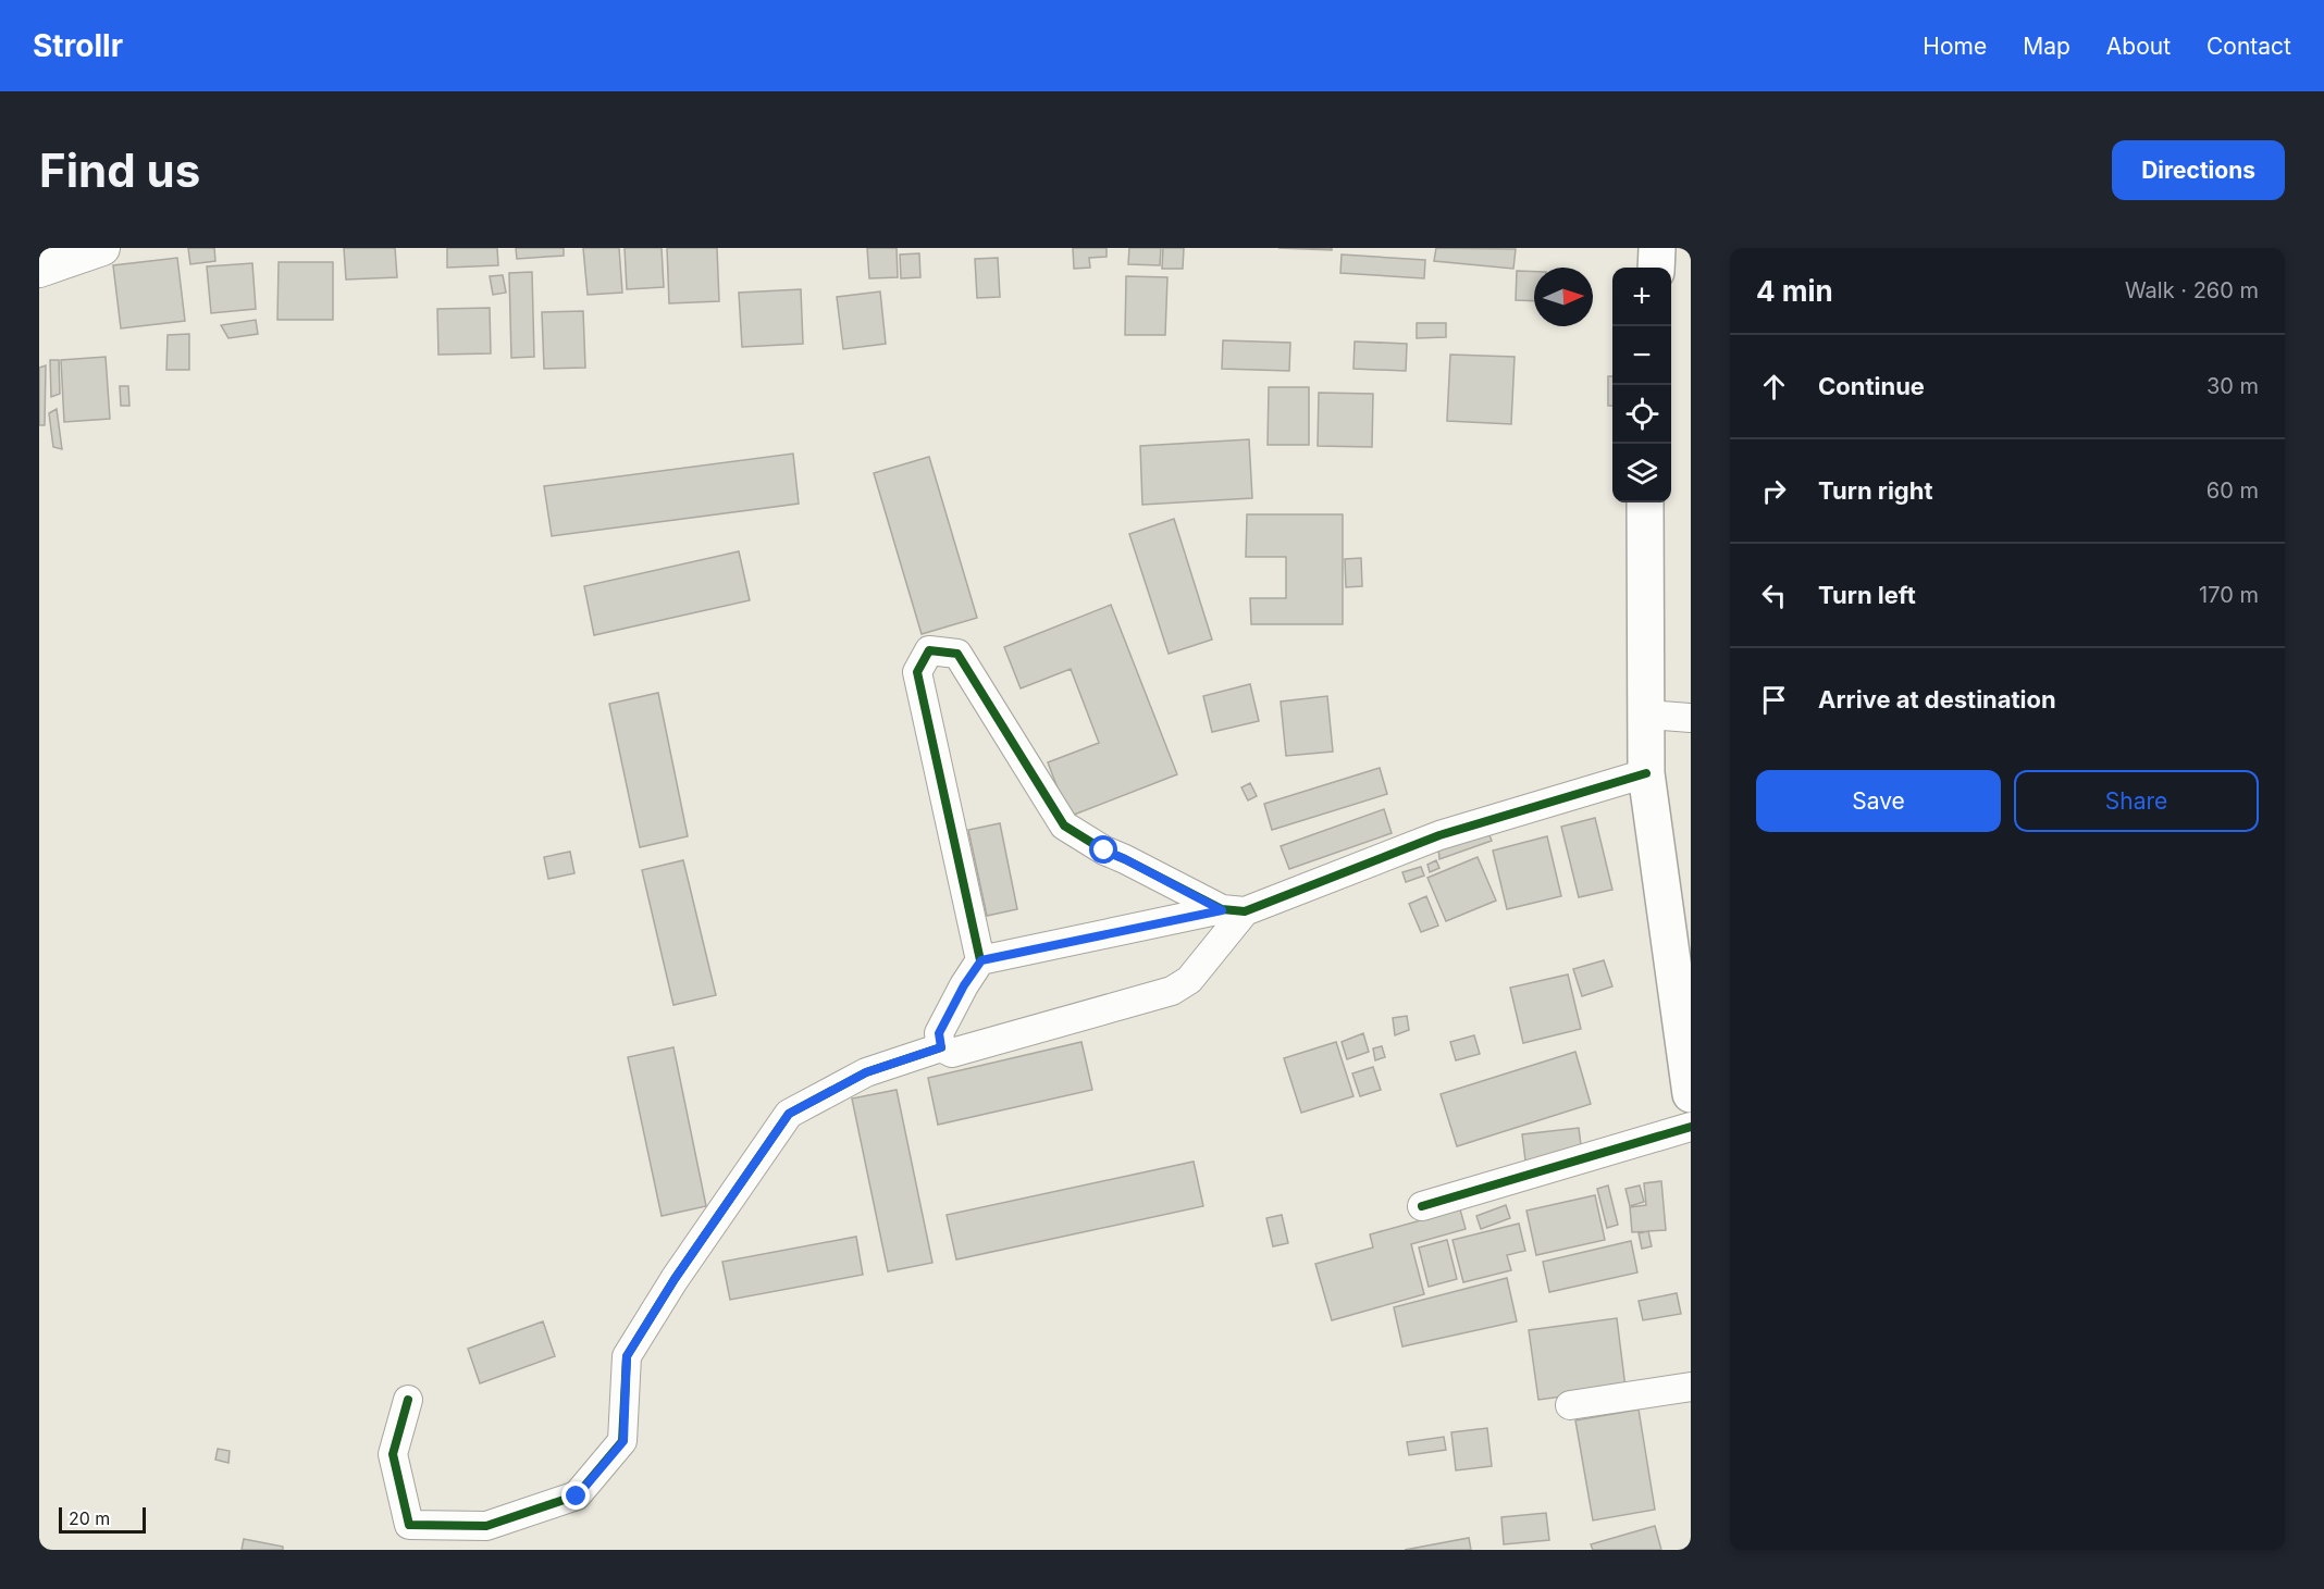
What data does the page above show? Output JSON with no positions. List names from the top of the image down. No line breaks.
{"scale_bar":"20 m","north":"right","page":{"header":"Strollr","nav":["Home","Map","About","Contact"],"buttons":["Directions",["Save","Share"]],"title":"Find us","heading":["4 min","Walk · 260 m"],"map_buttons":["+","−"],"list":[["Continue","30 m"],["Turn right","60 m"],["Turn left","170 m"],"Arrive at destination"],"scale":"20 m"}}
